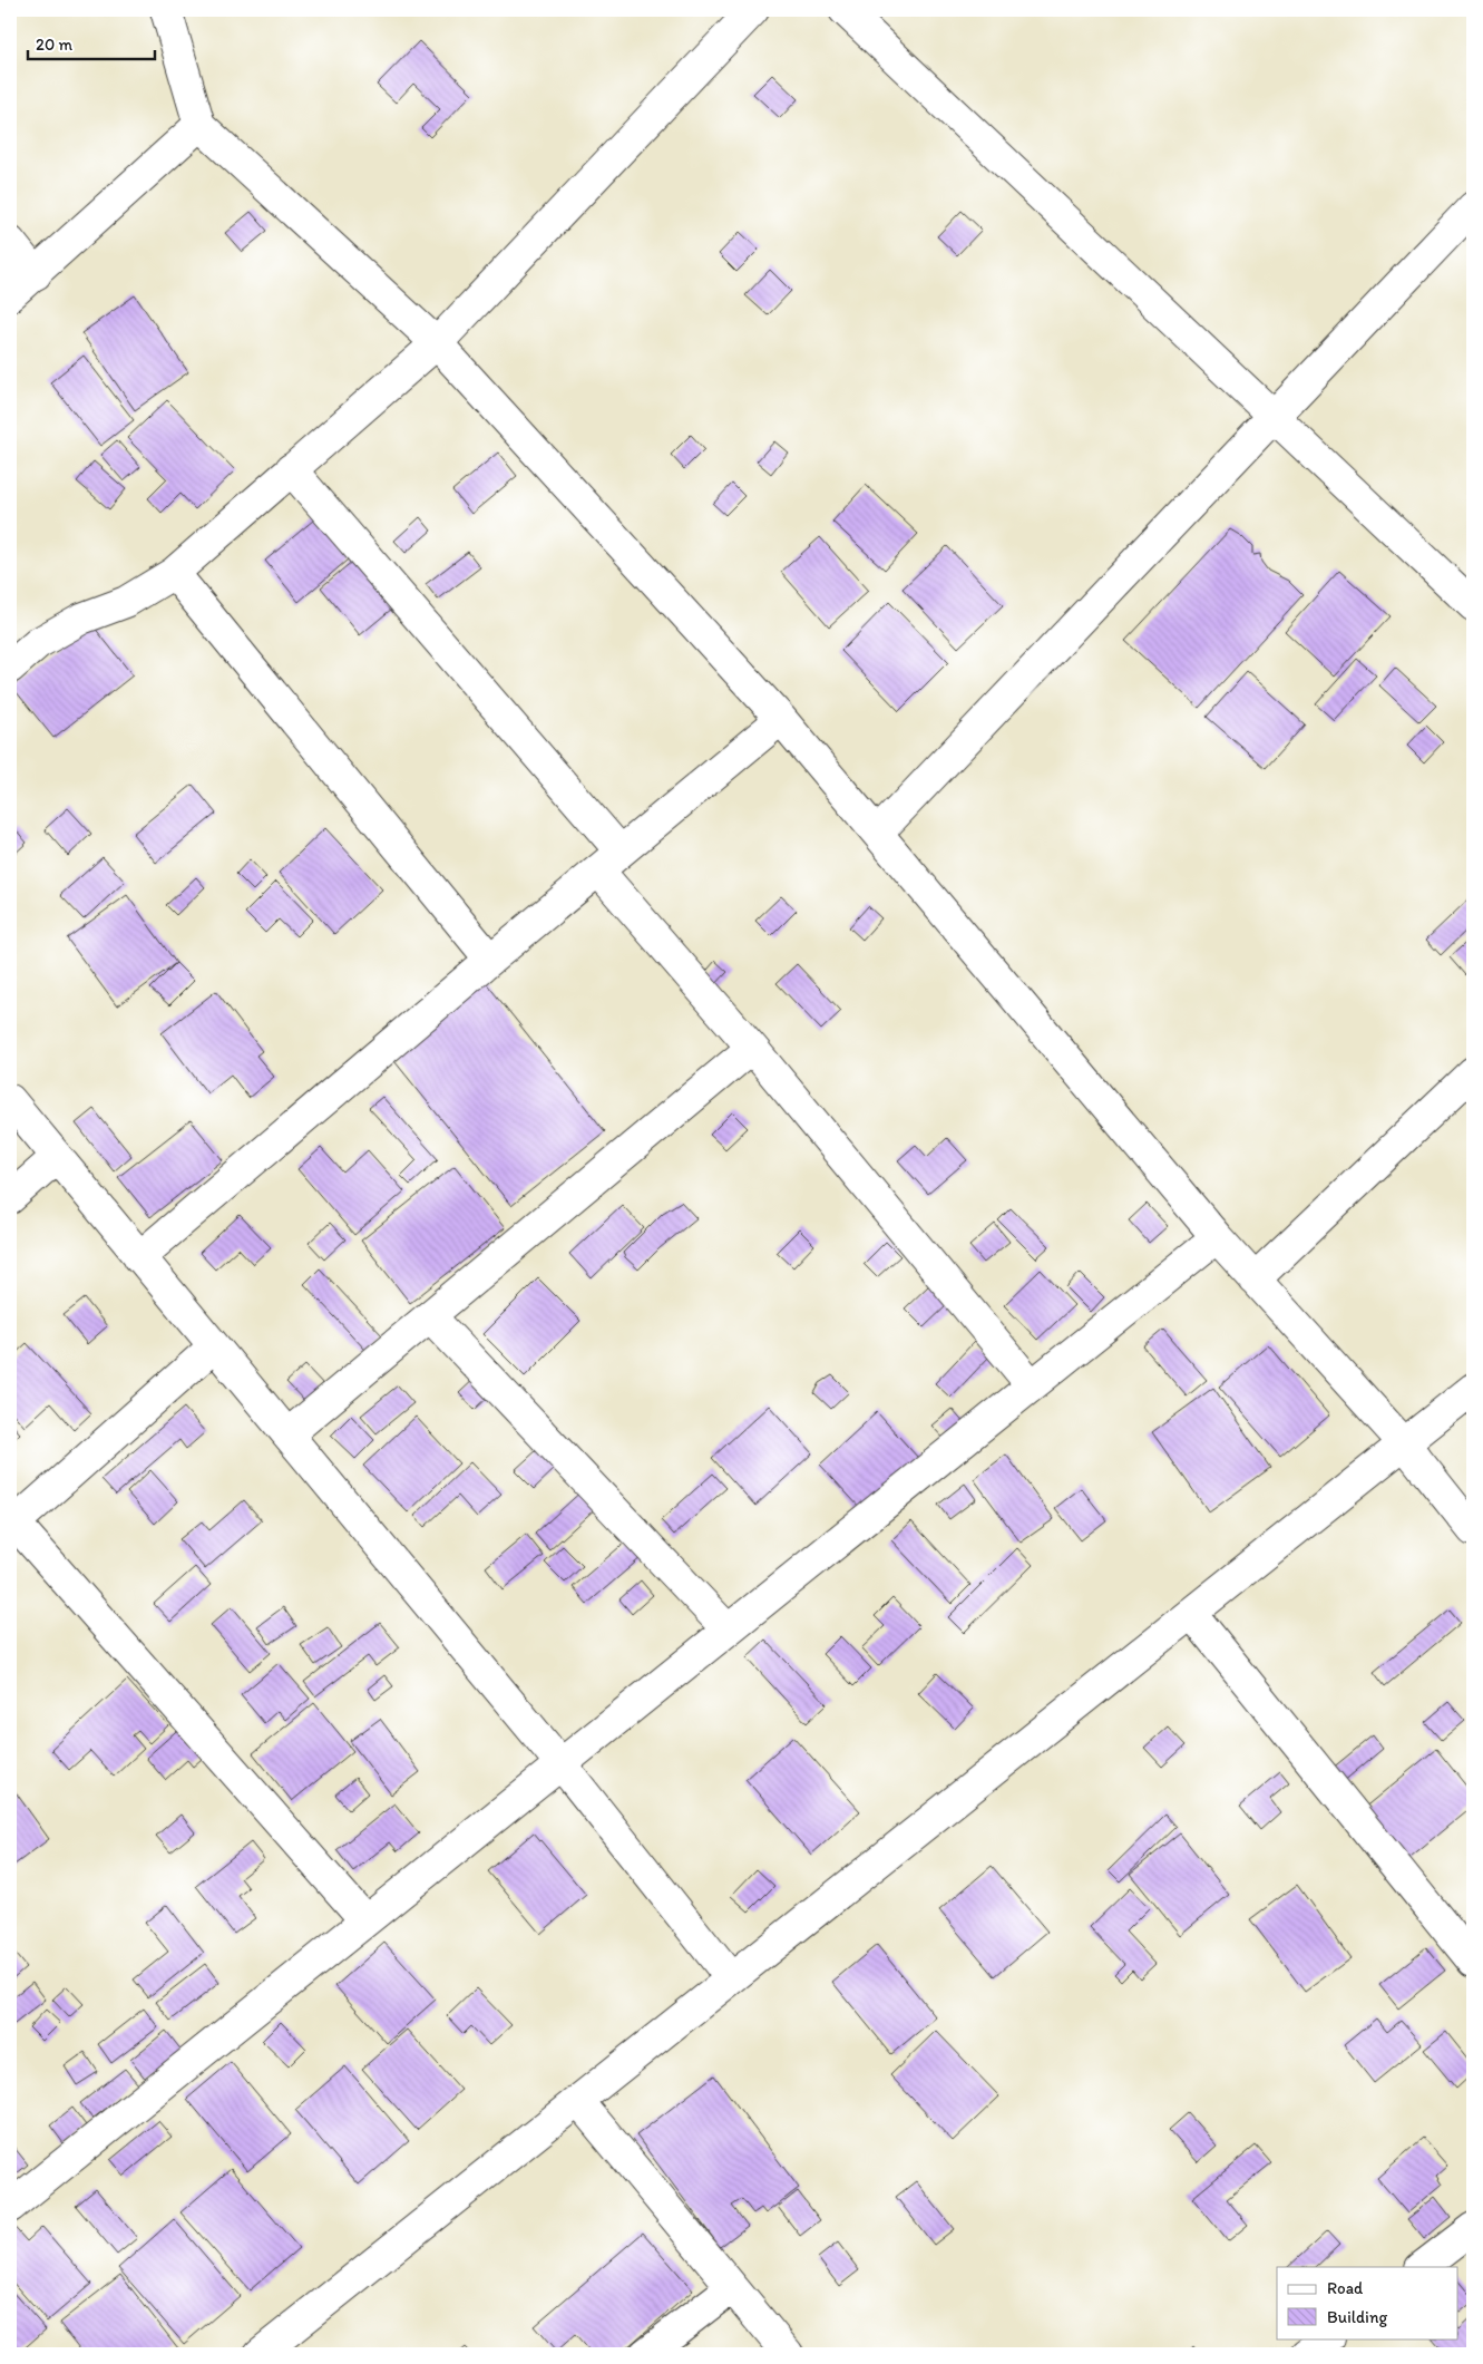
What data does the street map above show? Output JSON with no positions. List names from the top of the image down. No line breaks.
{"legend":["Road","Building"],"scale_bar":"20 m"}
